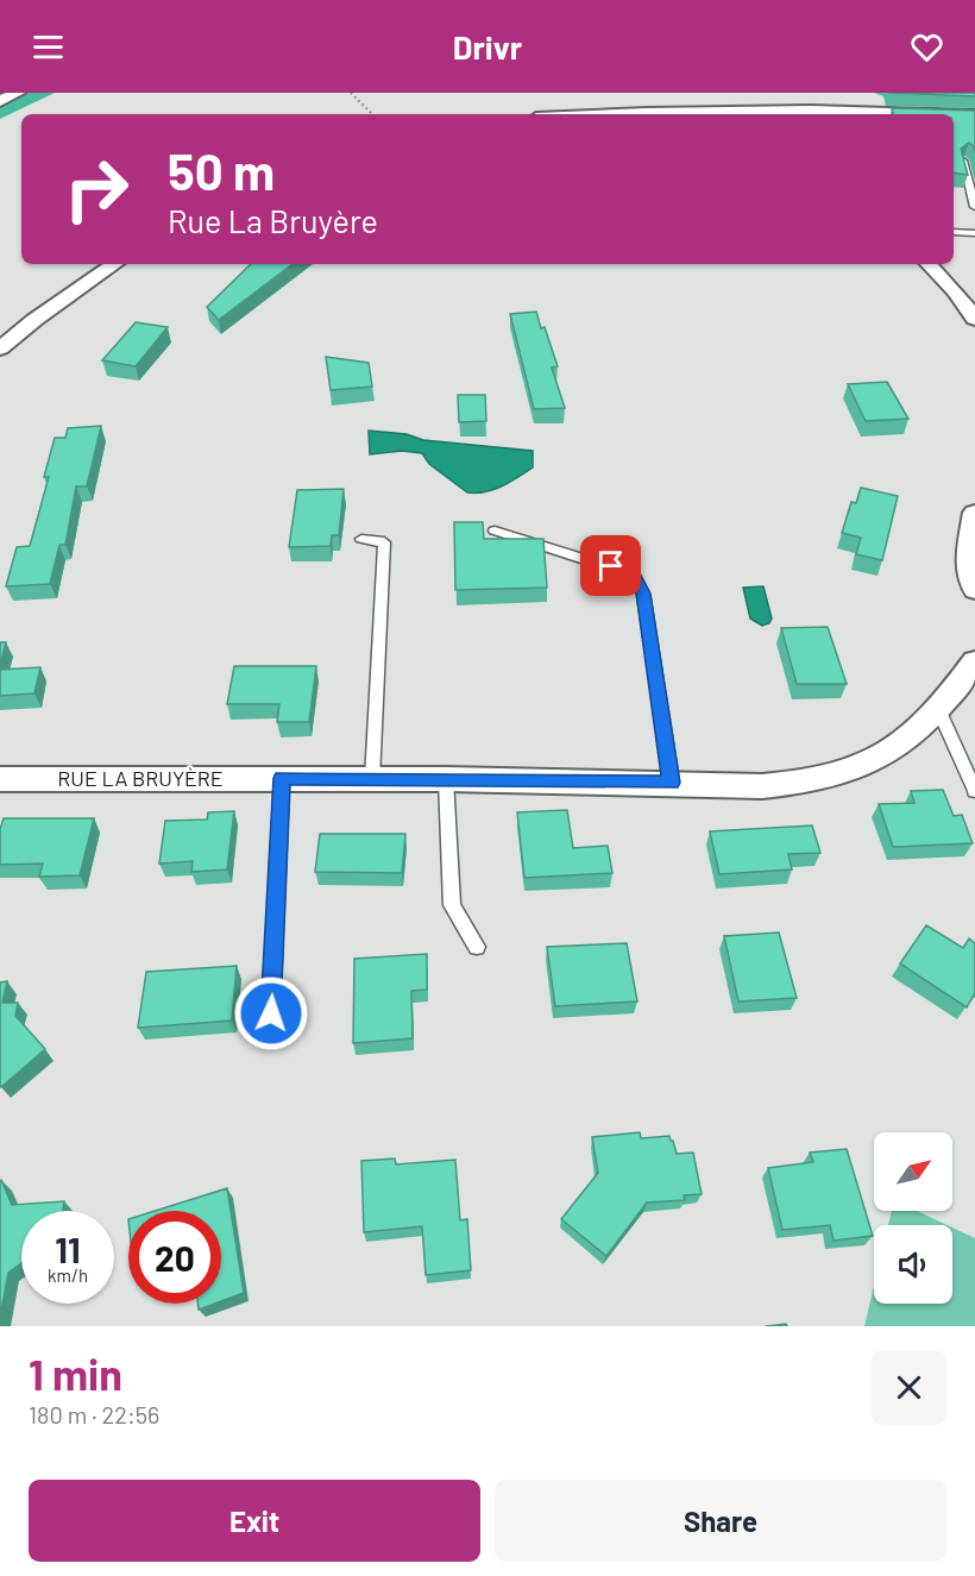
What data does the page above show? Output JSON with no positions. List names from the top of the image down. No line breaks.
{"streets":{"street":["RUE LA BRUYÈRE"]},"north":"top right","page":{"header":"Drivr","turn":["50 m","Rue La Bruyère"],"speed":"11 km/h","limit":"20","heading":["1 min","180 m · 22:56"],"buttons":["Exit","Share"]}}
